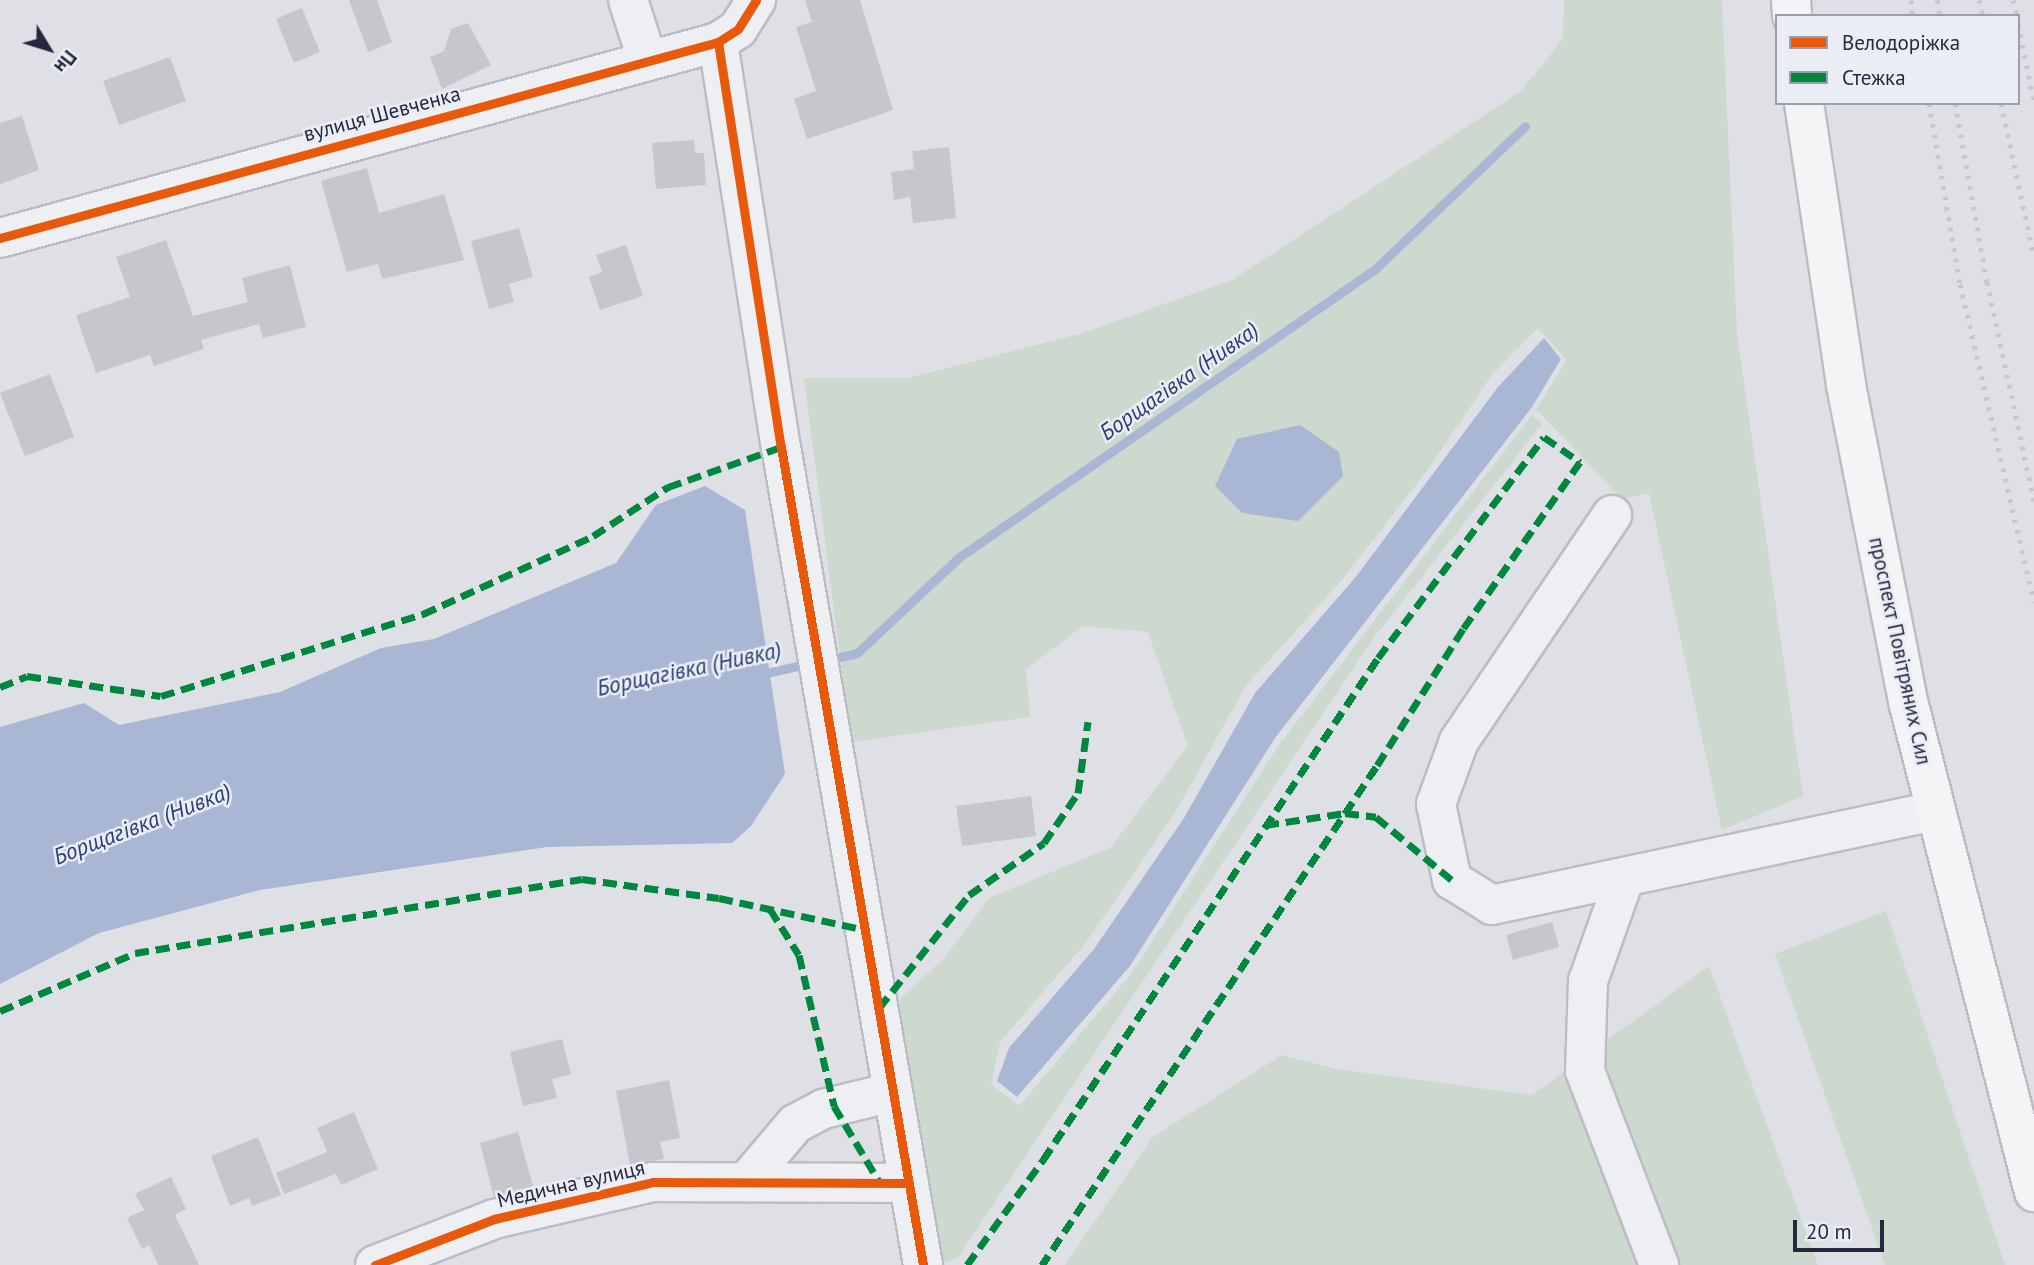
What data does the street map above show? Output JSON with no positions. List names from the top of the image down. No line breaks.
{"streets":{"main road":["проспект Повітряних Сил"],"street":["вулиця Шевченка","Медична вулиця"]},"water":["Борщагівка (Нивка)"],"legend":["Велодоріжка","Стежка"],"scale_bar":"20 m","north":"bottom right"}
